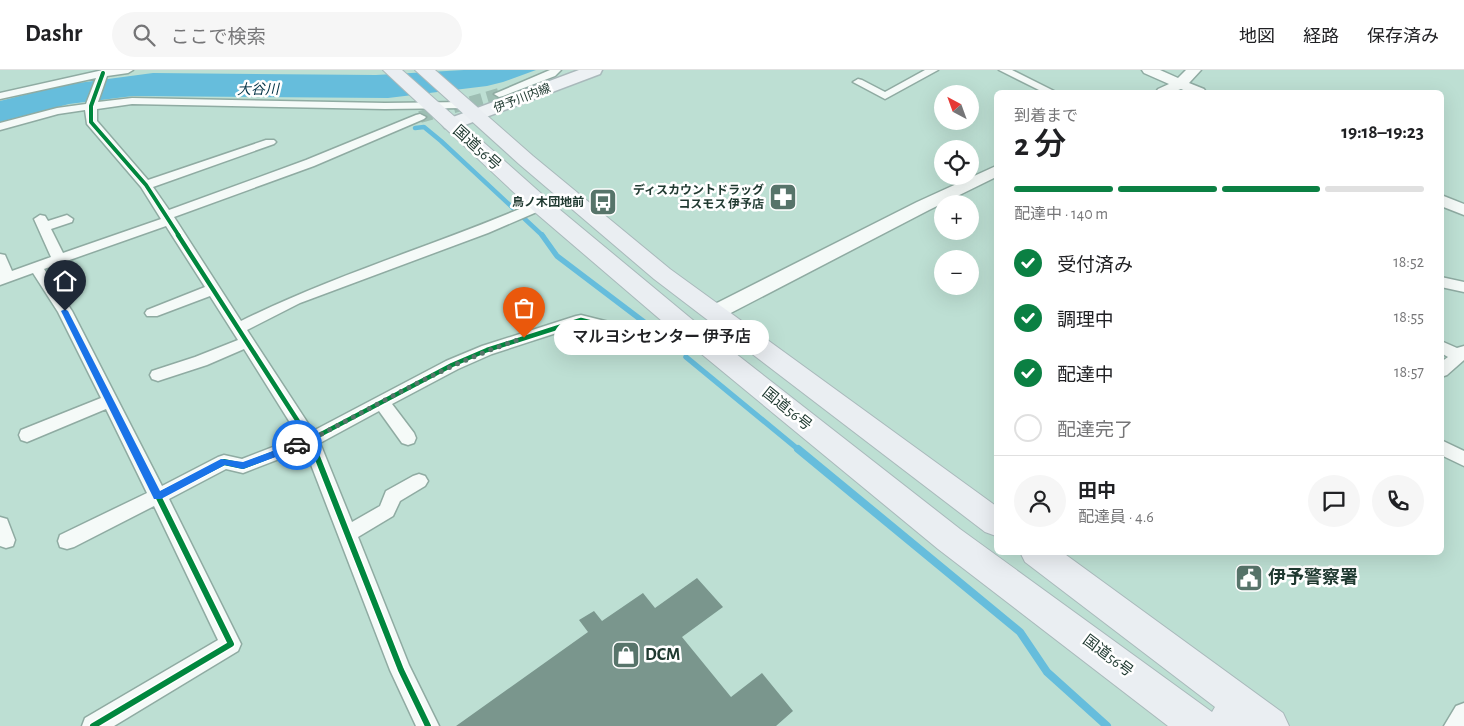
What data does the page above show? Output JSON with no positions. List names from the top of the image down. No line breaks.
{"streets":{"highway":["国道56号"],"main road":["伊予川内線"]},"crossings":[["伊予川内線","国道56号"]],"water":["大谷川"],"places":{"pharmacy":["ディスカウントドラッグ コスモス 伊予店"],"bus stop":["鳥ノ木団地前"],"other":["マルヨシセンター 伊予店"],"public building":["伊予警察署"],"shop":["DCM"]},"north":"top left","page":{"header":"Dashr","search":"ここで検索","nav":["地図","経路","保存済み"],"map_buttons":["+","−"],"heading":["2 分","到着まで","19:18–19:23"],"panel":["田中","配達員 · 4.6"],"bar":"配達中 · 140 m","list":[["受付済み","18:52"],["調理中","18:55"],["配達中","18:57"],"配達完了"],"bubble":"マルヨシセンター 伊予店"}}
